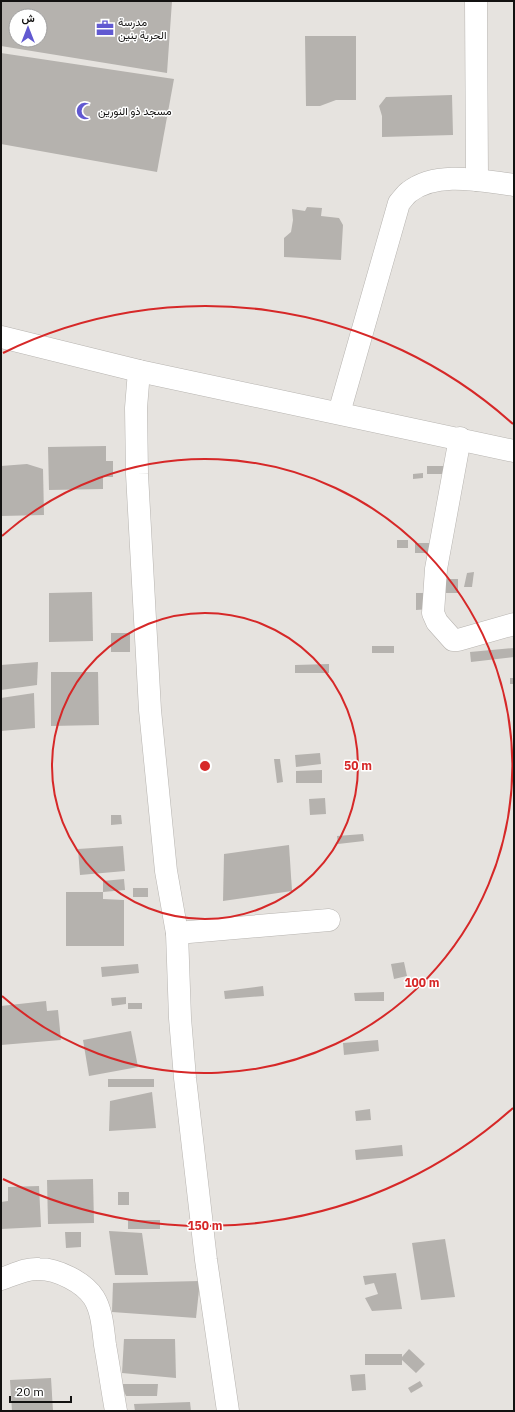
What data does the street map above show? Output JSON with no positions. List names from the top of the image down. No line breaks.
{"places":{"office":["مدرسة الحرية بنين"],"mosque":["مسجد ذو النورين"]},"scale_bar":"20 m","north":"top","rings":["50 m","100 m","150 m"]}
